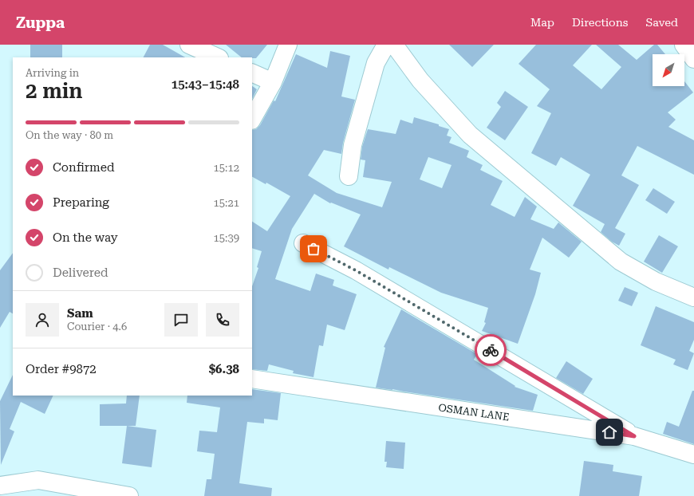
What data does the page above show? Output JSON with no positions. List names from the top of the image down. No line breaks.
{"streets":{"street":["OSMAN LANE"]},"north":"bottom left","page":{"header":"Zuppa","nav":["Map","Directions","Saved"],"heading":["2 min","Arriving in","15:43–15:48"],"panel":["Sam","Courier · 4.6","Order #9872","$6.38"],"bar":"On the way · 80 m","list":[["Confirmed","15:12"],["Preparing","15:21"],["On the way","15:39"],"Delivered"]}}
